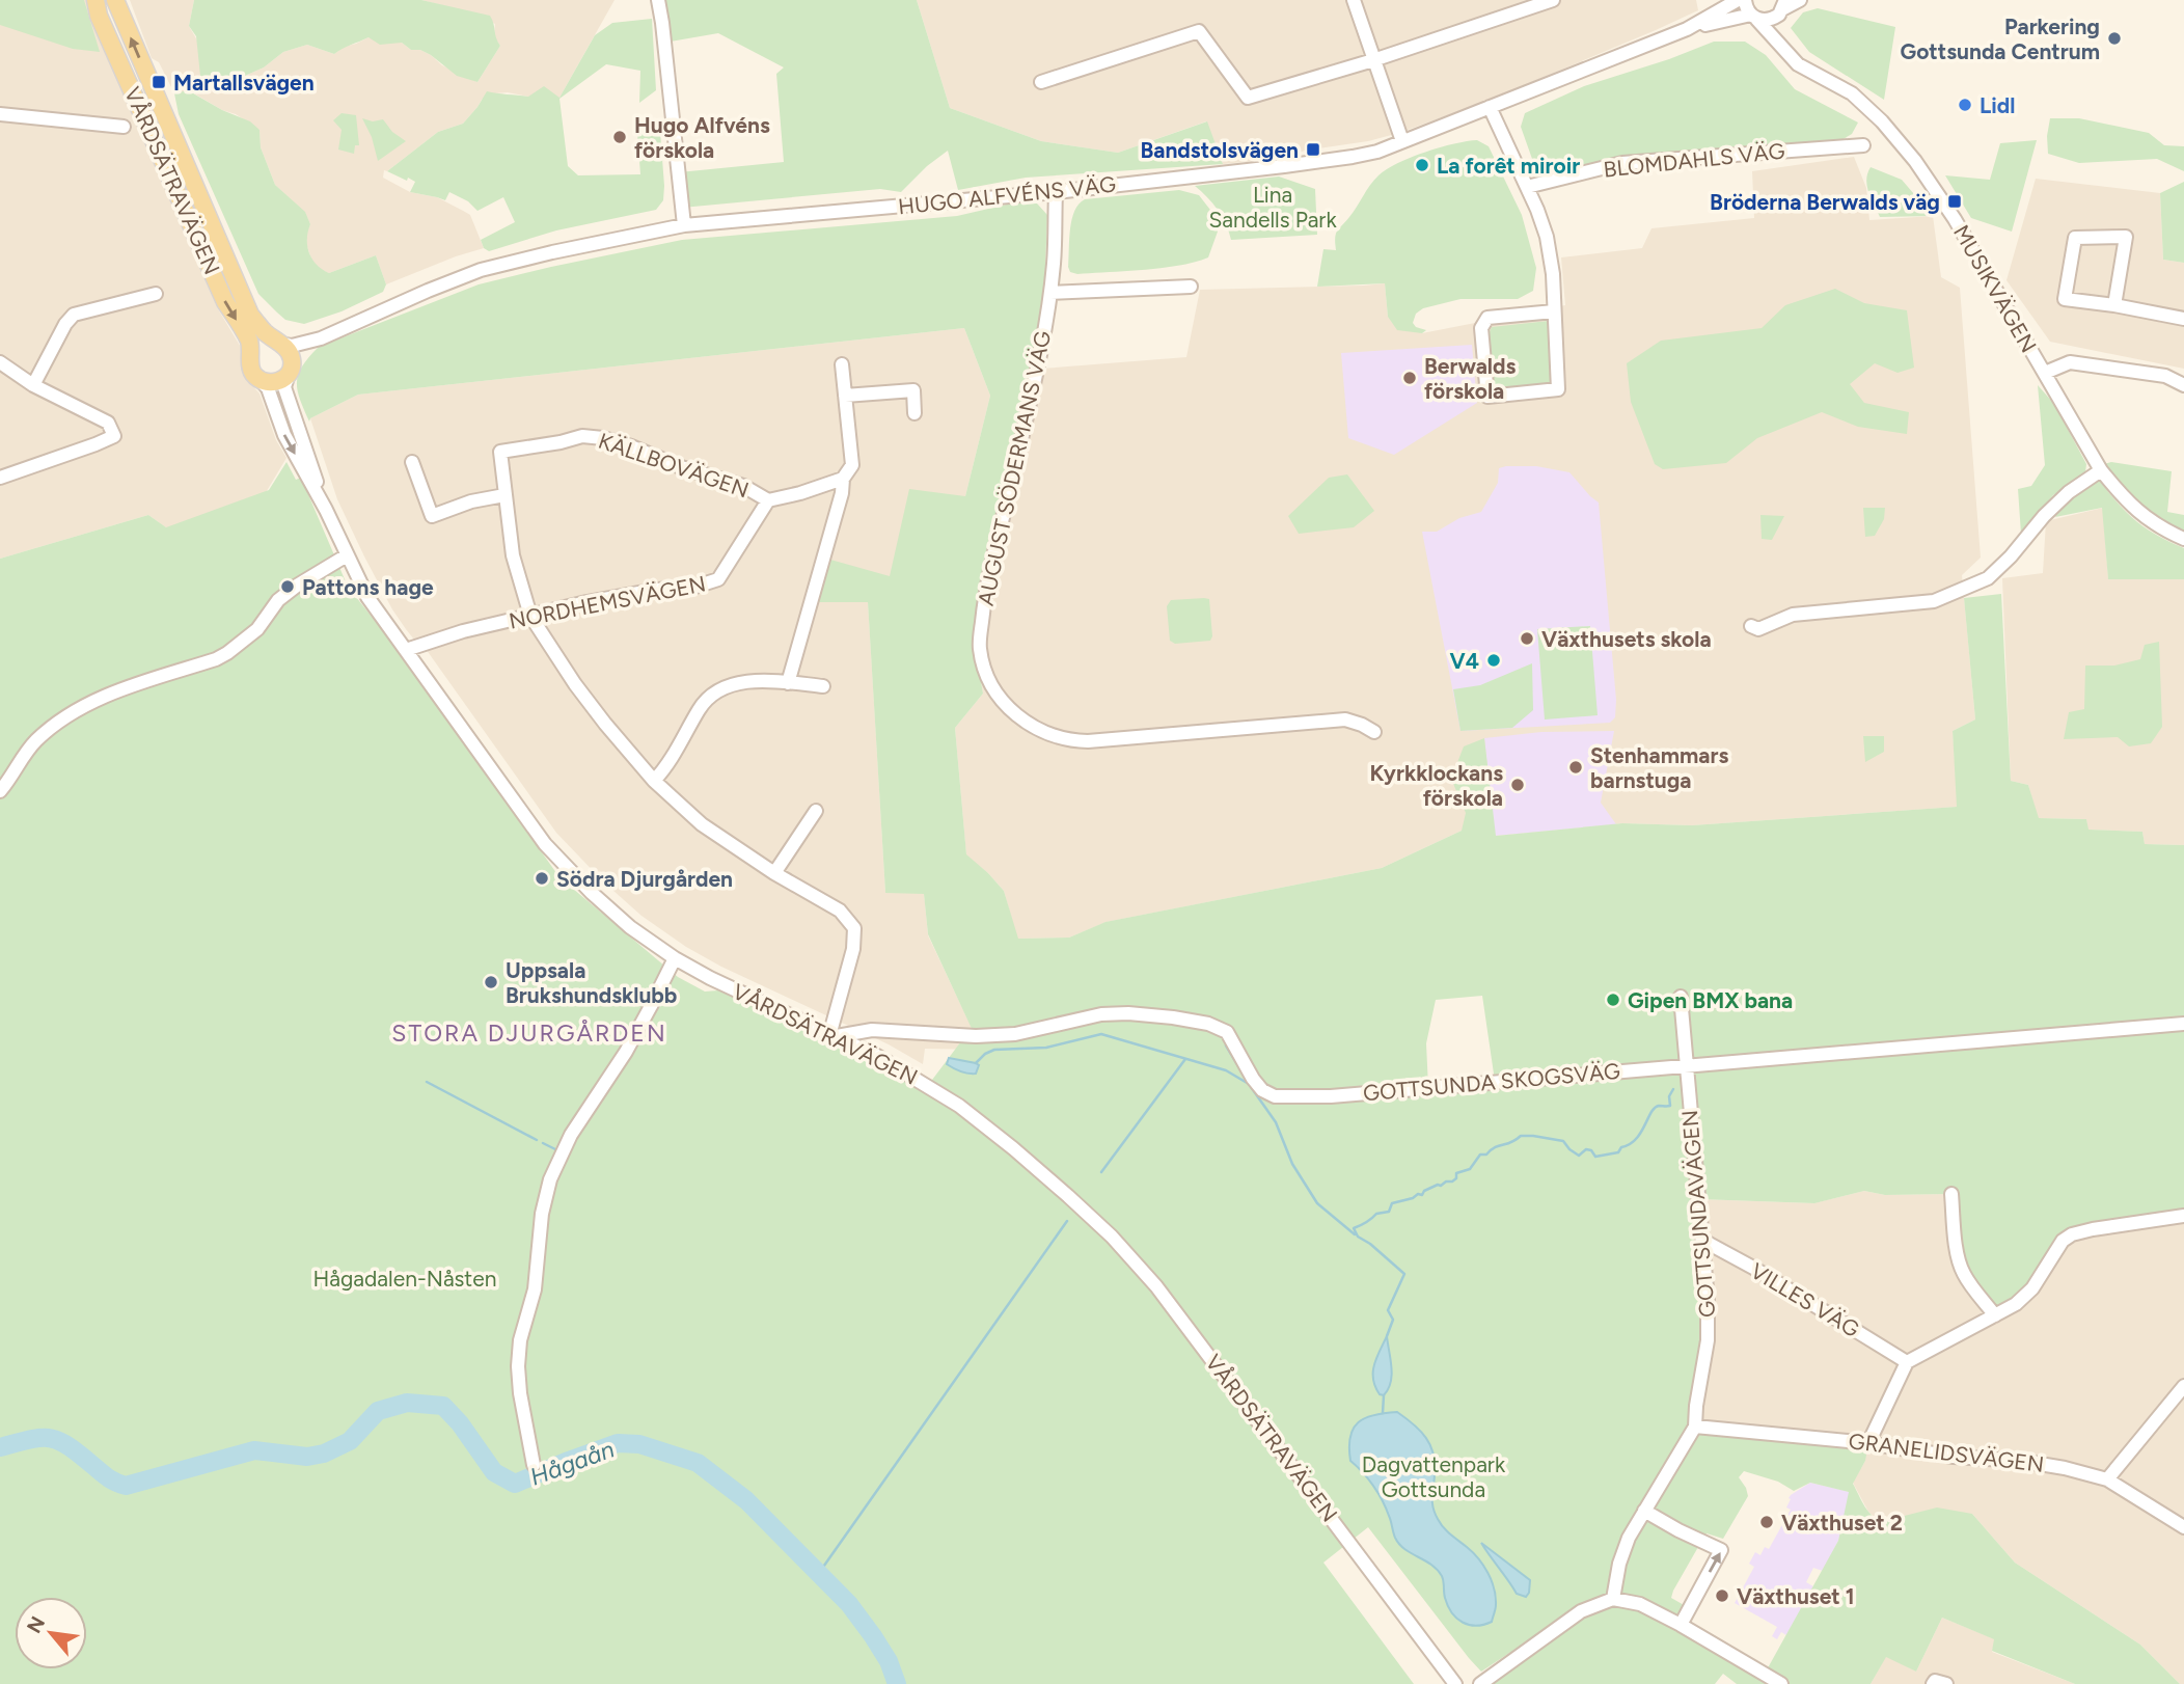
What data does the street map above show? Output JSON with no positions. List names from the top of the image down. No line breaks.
{"streets":{"main road":["VÅRDSÄTRAVÄGEN"],"street":["BLOMDAHLS VÄG","HUGO ALFVÉNS VÄG","MUSIKVÄGEN","KÄLLBOVÄGEN","AUGUST SÖDERMANS VÄG","NORDHEMSVÄGEN","GOTTSUNDA SKOGSVÄG","GOTTSUNDAVÄGEN","VILLES VÄG","GRANELIDSVÄGEN"]},"crossings":[["VÅRDSÄTRAVÄGEN","HUGO ALFVÉNS VÄG"],["VÅRDSÄTRAVÄGEN","KÄLLBOVÄGEN"],["VÅRDSÄTRAVÄGEN","NORDHEMSVÄGEN"],["VÅRDSÄTRAVÄGEN","GOTTSUNDA SKOGSVÄG"],["HUGO ALFVÉNS VÄG","MUSIKVÄGEN"],["HUGO ALFVÉNS VÄG","AUGUST SÖDERMANS VÄG"],["KÄLLBOVÄGEN","NORDHEMSVÄGEN"],["KÄLLBOVÄGEN","GOTTSUNDA SKOGSVÄG"],["GOTTSUNDA SKOGSVÄG","GOTTSUNDAVÄGEN"],["GOTTSUNDAVÄGEN","VILLES VÄG"],["GOTTSUNDAVÄGEN","GRANELIDSVÄGEN"]],"districts":["STORA DJURGÅRDEN"],"water":["Hågaån"],"parks":["Lina Sandells Park","Hågadalen-Nåsten","Dagvattenpark Gottsunda"],"places":{"other":["Parkering Gottsunda Centrum","Lidl","Hugo Alfvéns förskola","La forêt miroir","Berwalds förskola","Pattons hage","Växthusets skola","V4","Stenhammars barnstuga","Kyrkklockans förskola","Södra Djurgården","Uppsala Brukshundsklubb","Gipen BMX bana","Växthuset 2","Växthuset 1"],"transit":["Martallsvägen","Bandstolsvägen","Bröderna Berwalds väg"]},"north":"top left"}
